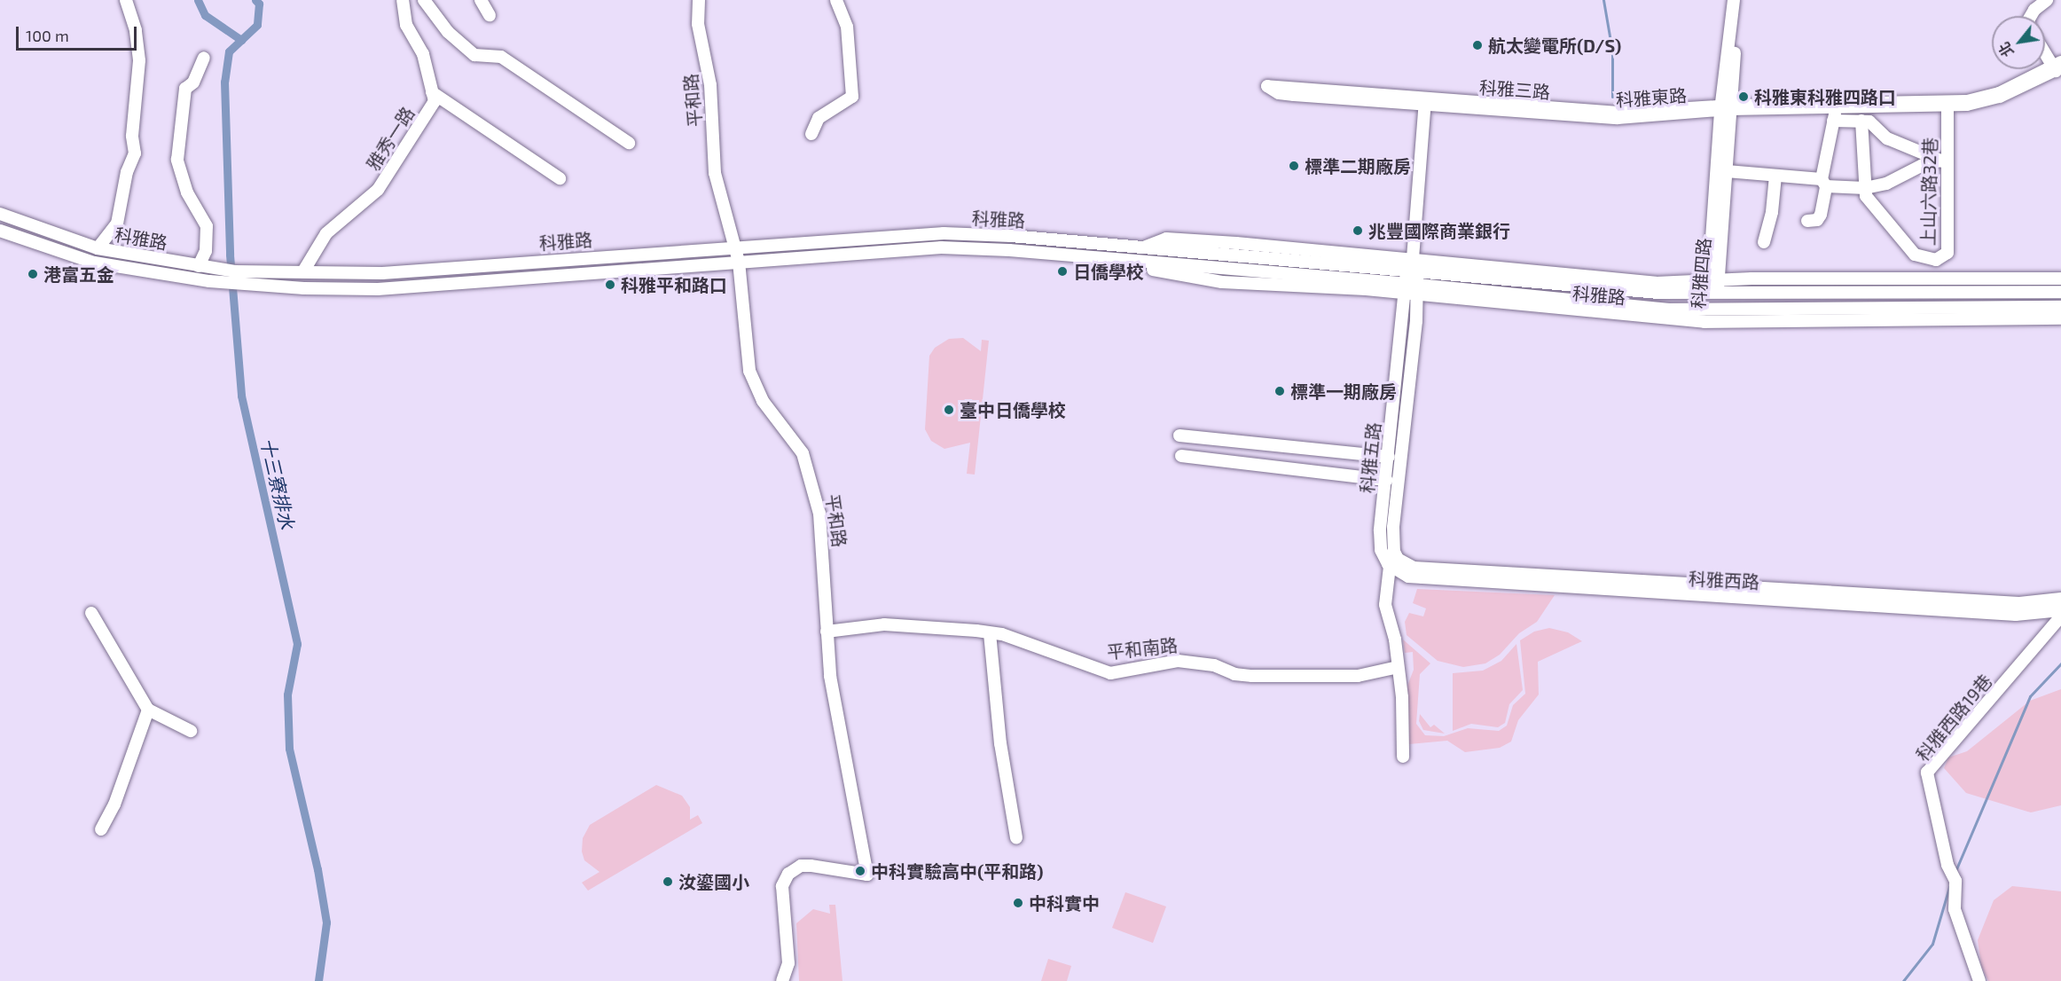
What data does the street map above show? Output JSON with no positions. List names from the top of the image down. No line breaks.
{"streets":{"street":["科雅三路","平和路","雅秀一路","上山六路32巷","科雅路","科雅四路","科雅五路","科雅西路","平和南路","科雅西路19巷"]},"crossings":[["科雅三路","科雅四路"],["科雅三路","科雅五路"],["平和路","科雅路"],["平和路","平和南路"],["雅秀一路","科雅路"],["科雅路","科雅四路"],["科雅路","科雅五路"],["科雅五路","科雅西路"]],"water":["十三寮排水"],"places":["航太變電所(D/S)","科雅東科雅四路口","標準二期廠房","兆豐國際商業銀行","日僑學校","港富五金","科雅平和路口","標準一期廠房","臺中日僑學校","中科實驗高中(平和路)","汝鎏國小","中科實中"],"scale_bar":"100 m","north":"bottom left"}
